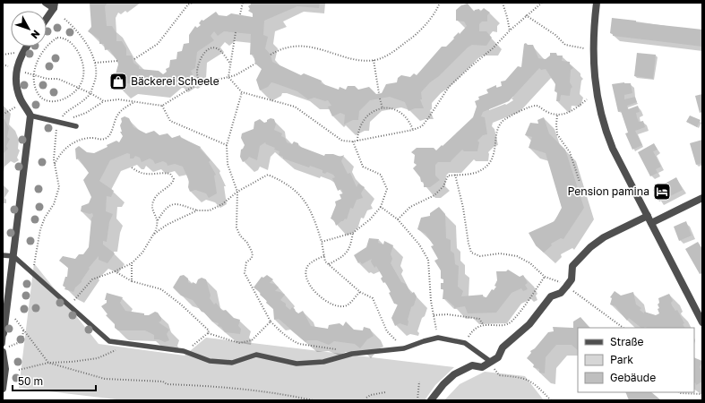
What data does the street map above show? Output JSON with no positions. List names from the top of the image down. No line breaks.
{"places":{"shop":["Bäckerei Scheele"],"hotel":["Pension pamina"]},"legend":["Straße","Park","Gebäude"],"scale_bar":"50 m","north":"bottom right"}
